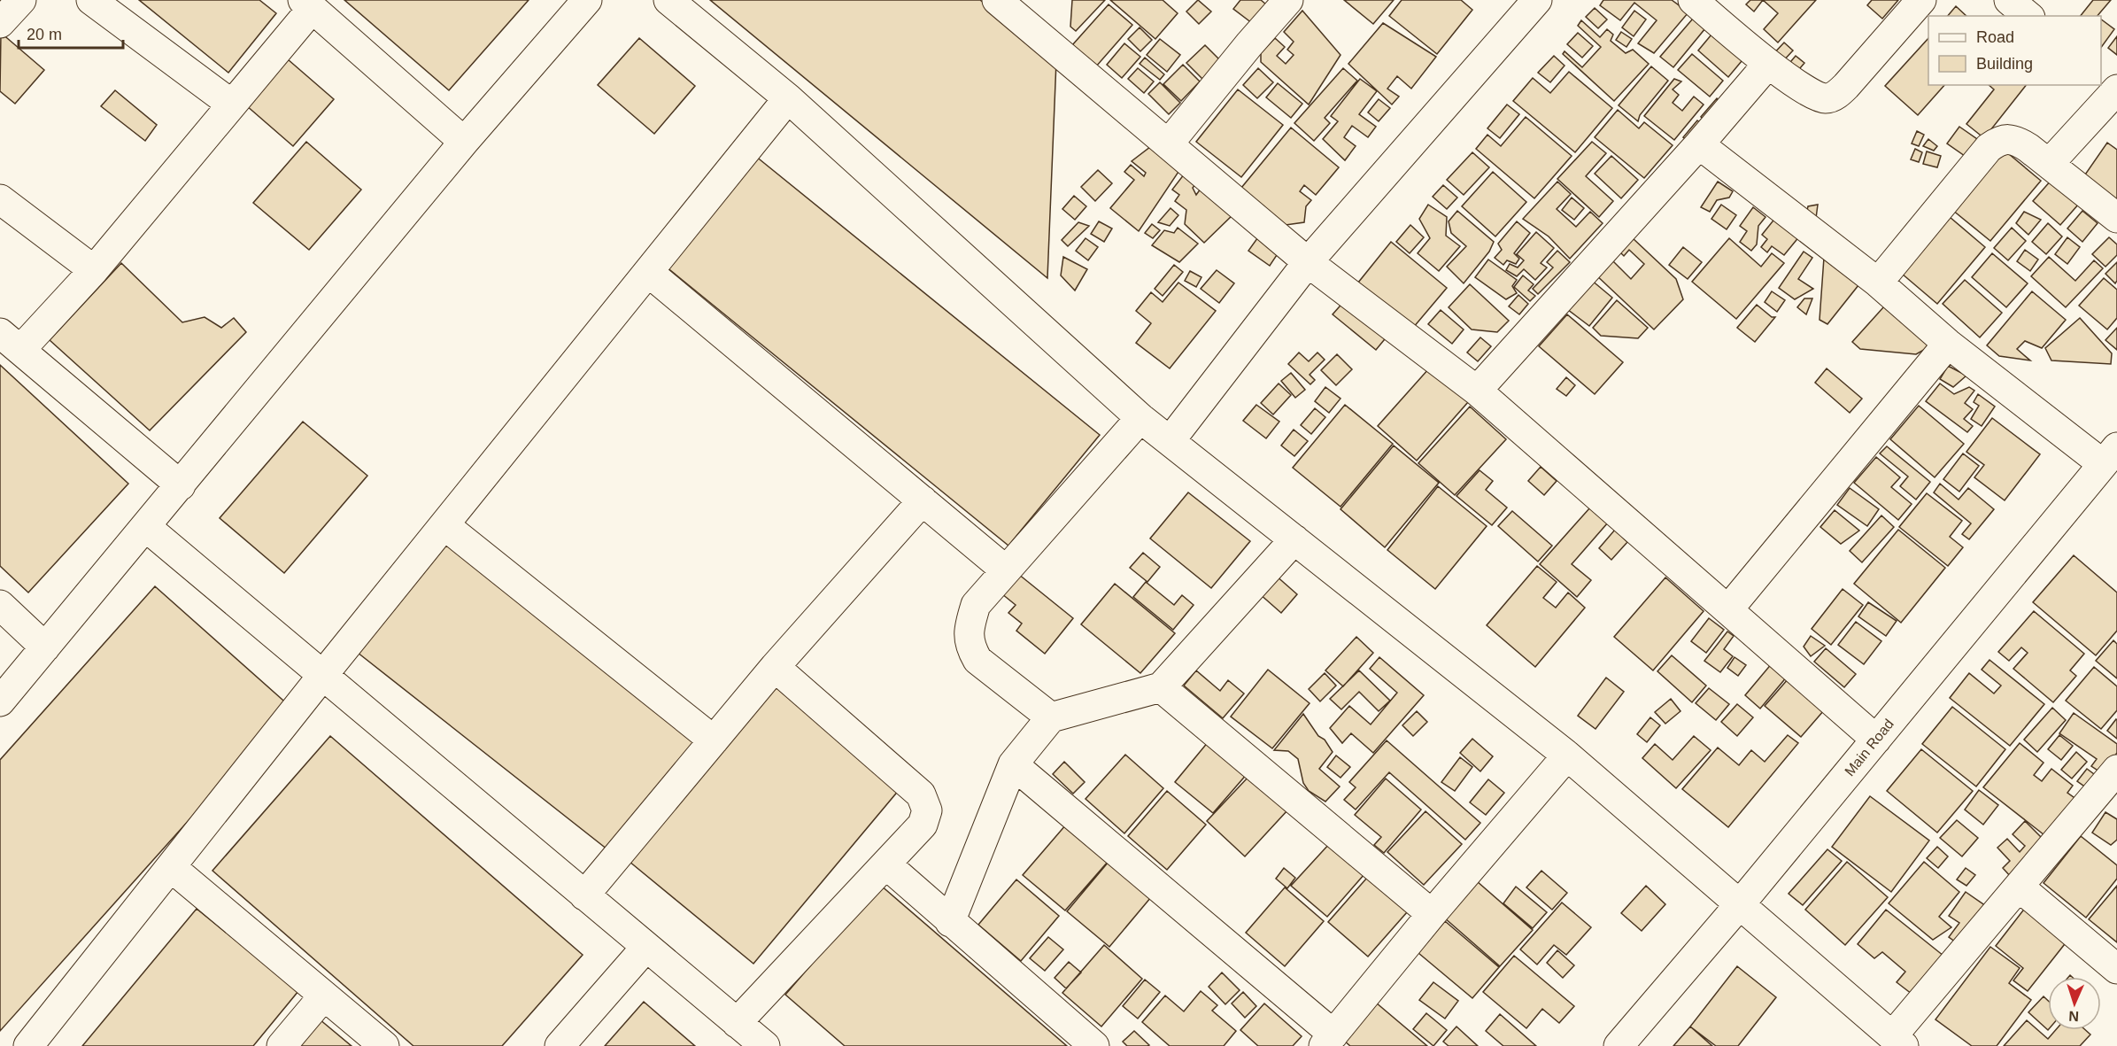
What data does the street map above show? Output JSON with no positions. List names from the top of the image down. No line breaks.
{"streets":{"street":["Main Road"]},"legend":["Road","Building"],"scale_bar":"20 m","north":"bottom"}
